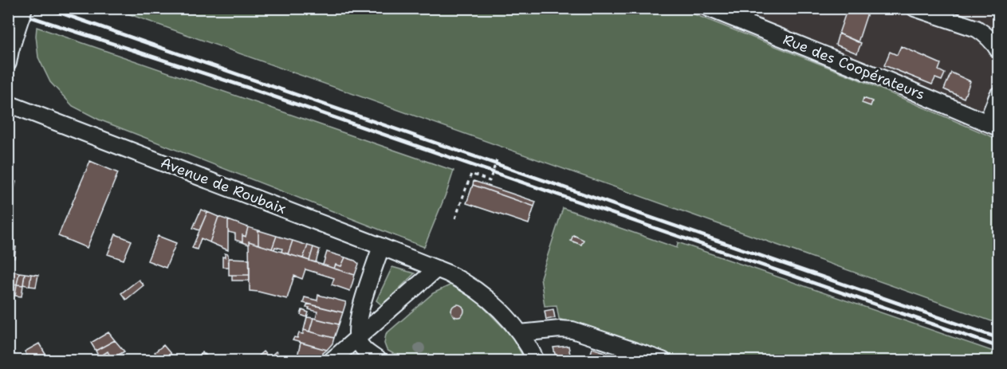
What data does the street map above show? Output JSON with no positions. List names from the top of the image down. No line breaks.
{"streets":{"street":["Rue des Coopérateurs","Avenue de Roubaix"]}}
